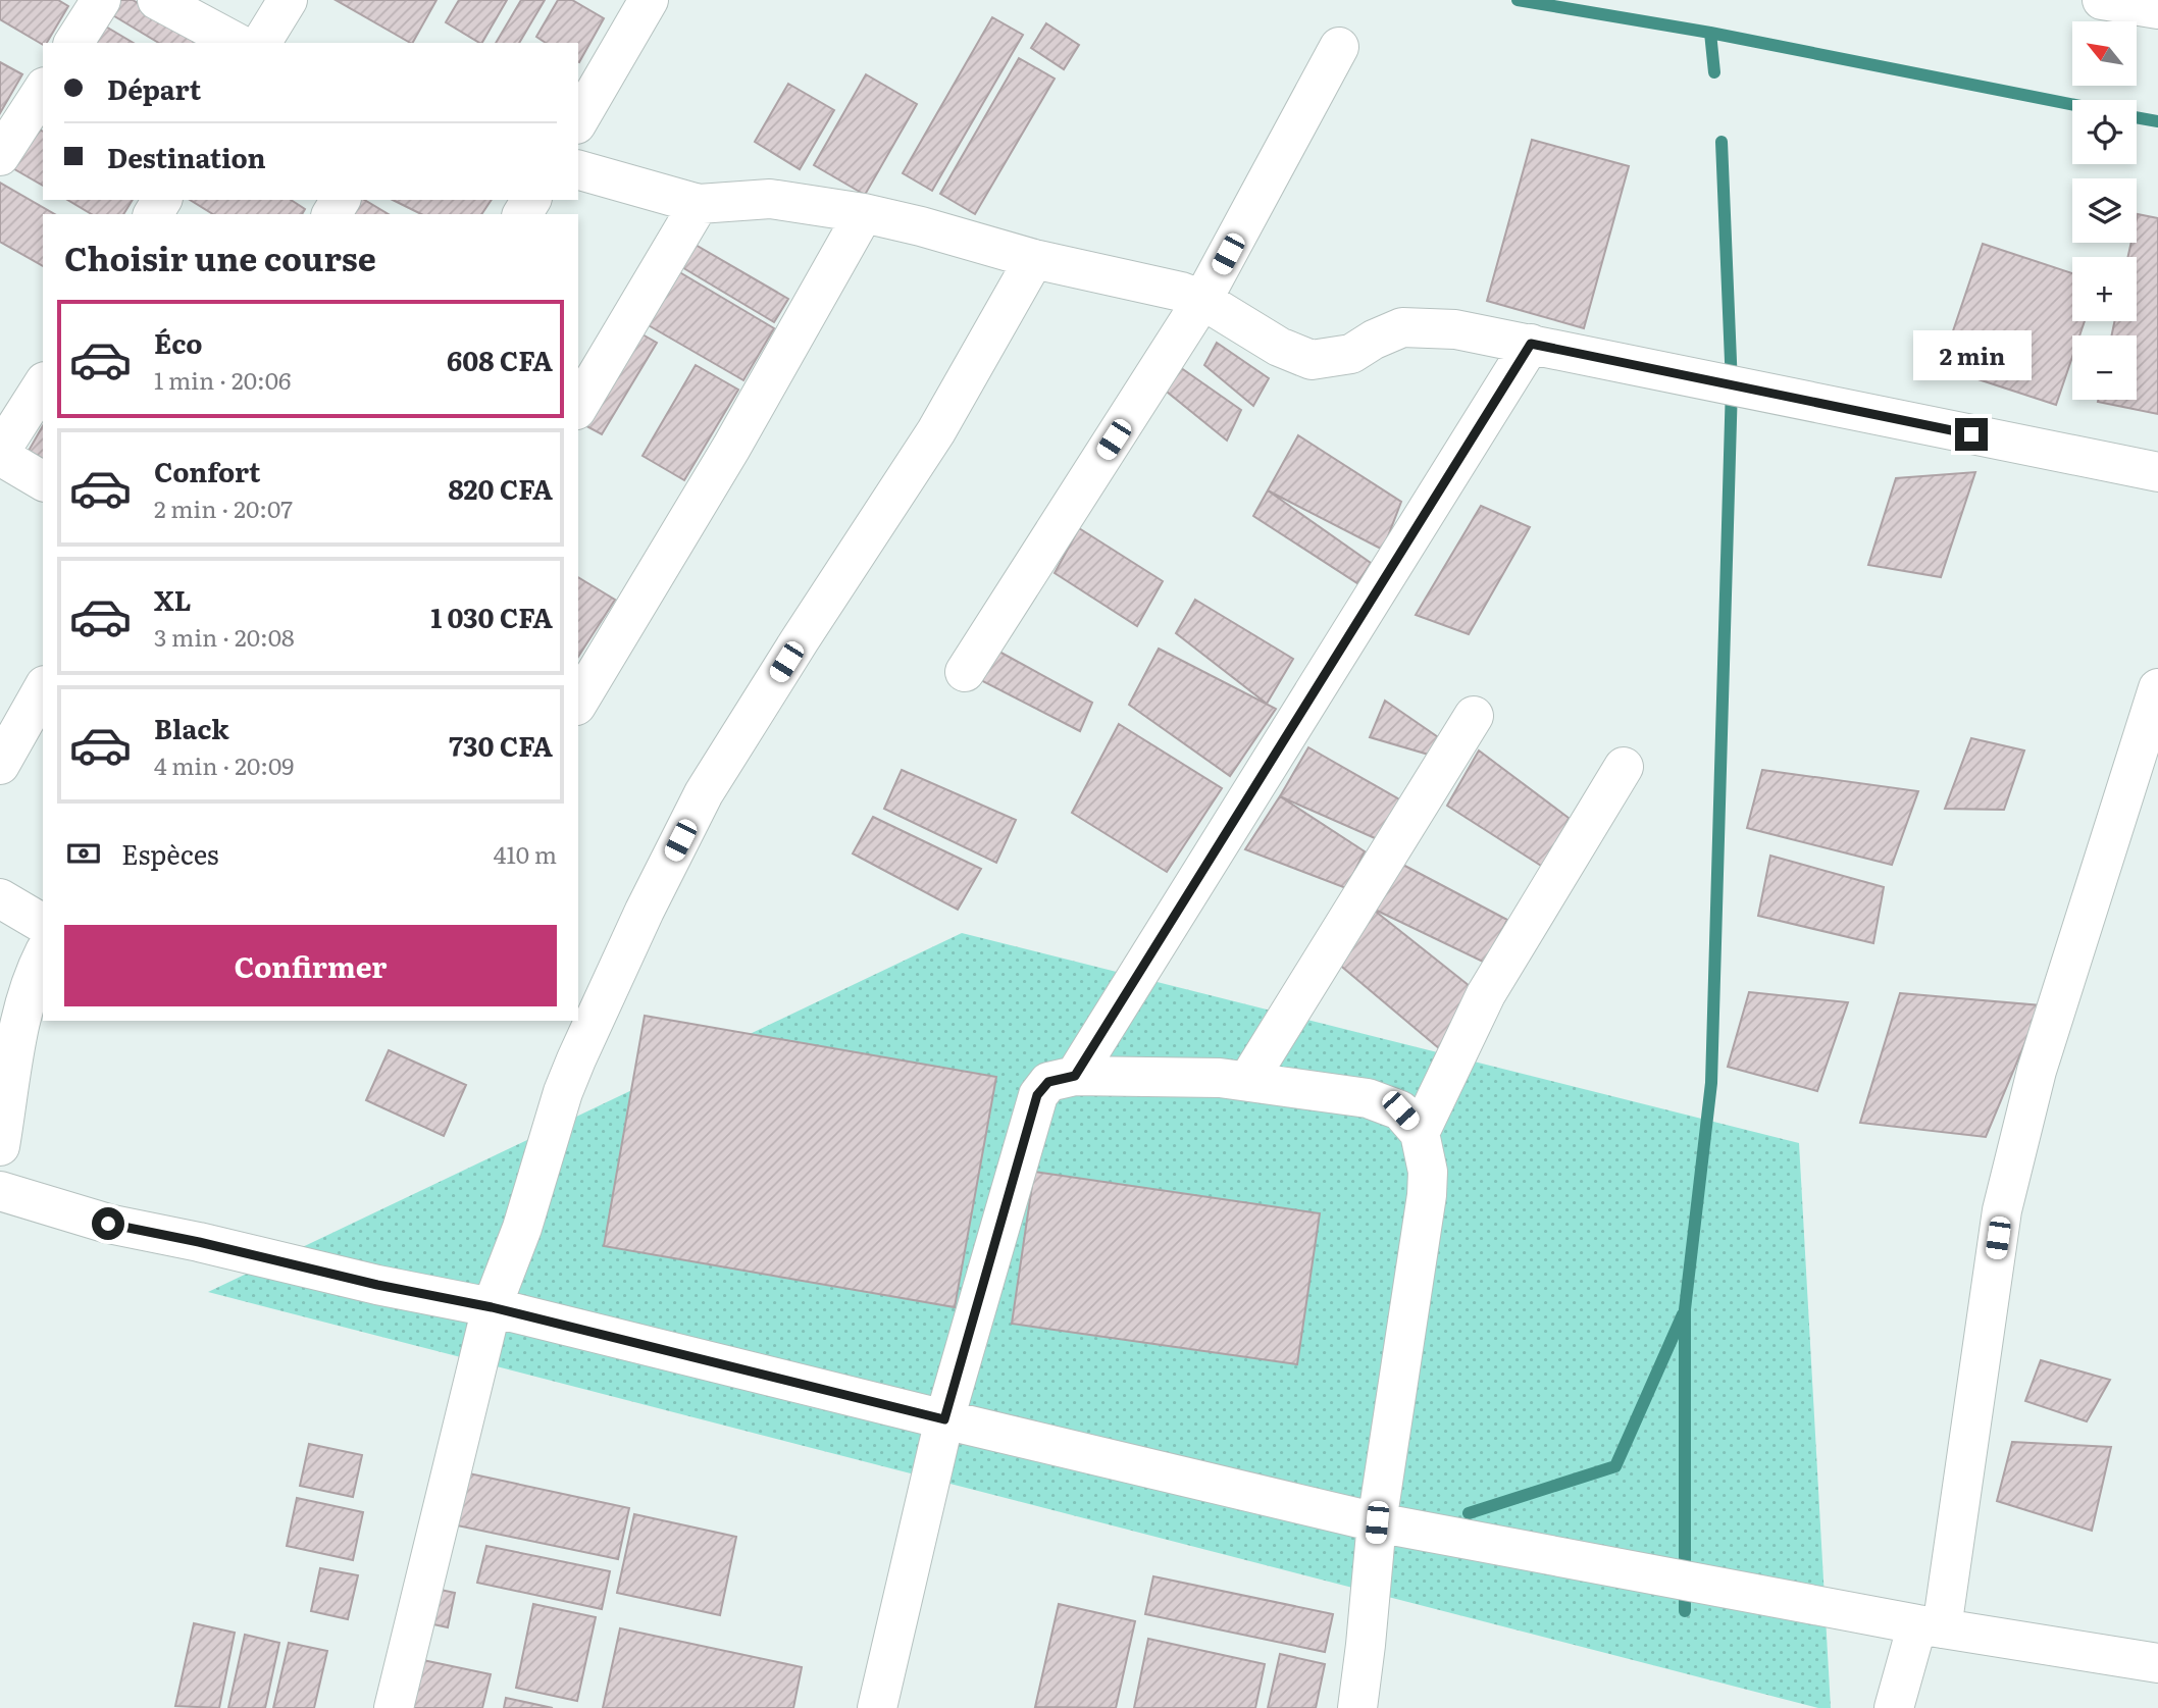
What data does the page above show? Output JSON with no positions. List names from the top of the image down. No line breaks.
{"north":"top left","page":{"map_buttons":["+","−"],"banner":["Départ","Destination"],"heading":"Choisir une course","list":[{"name":"Éco","note":"1 min · 20:06","value":"608 CFA"},{"name":"Confort","note":"2 min · 20:07","value":"820 CFA"},{"name":"XL","note":"3 min · 20:08","value":"1 030 CFA"},{"name":"Black","note":"4 min · 20:09","value":"730 CFA"}],"bubble":"2 min","pay":["Espèces","410 m"],"buttons":"Confirmer"}}
